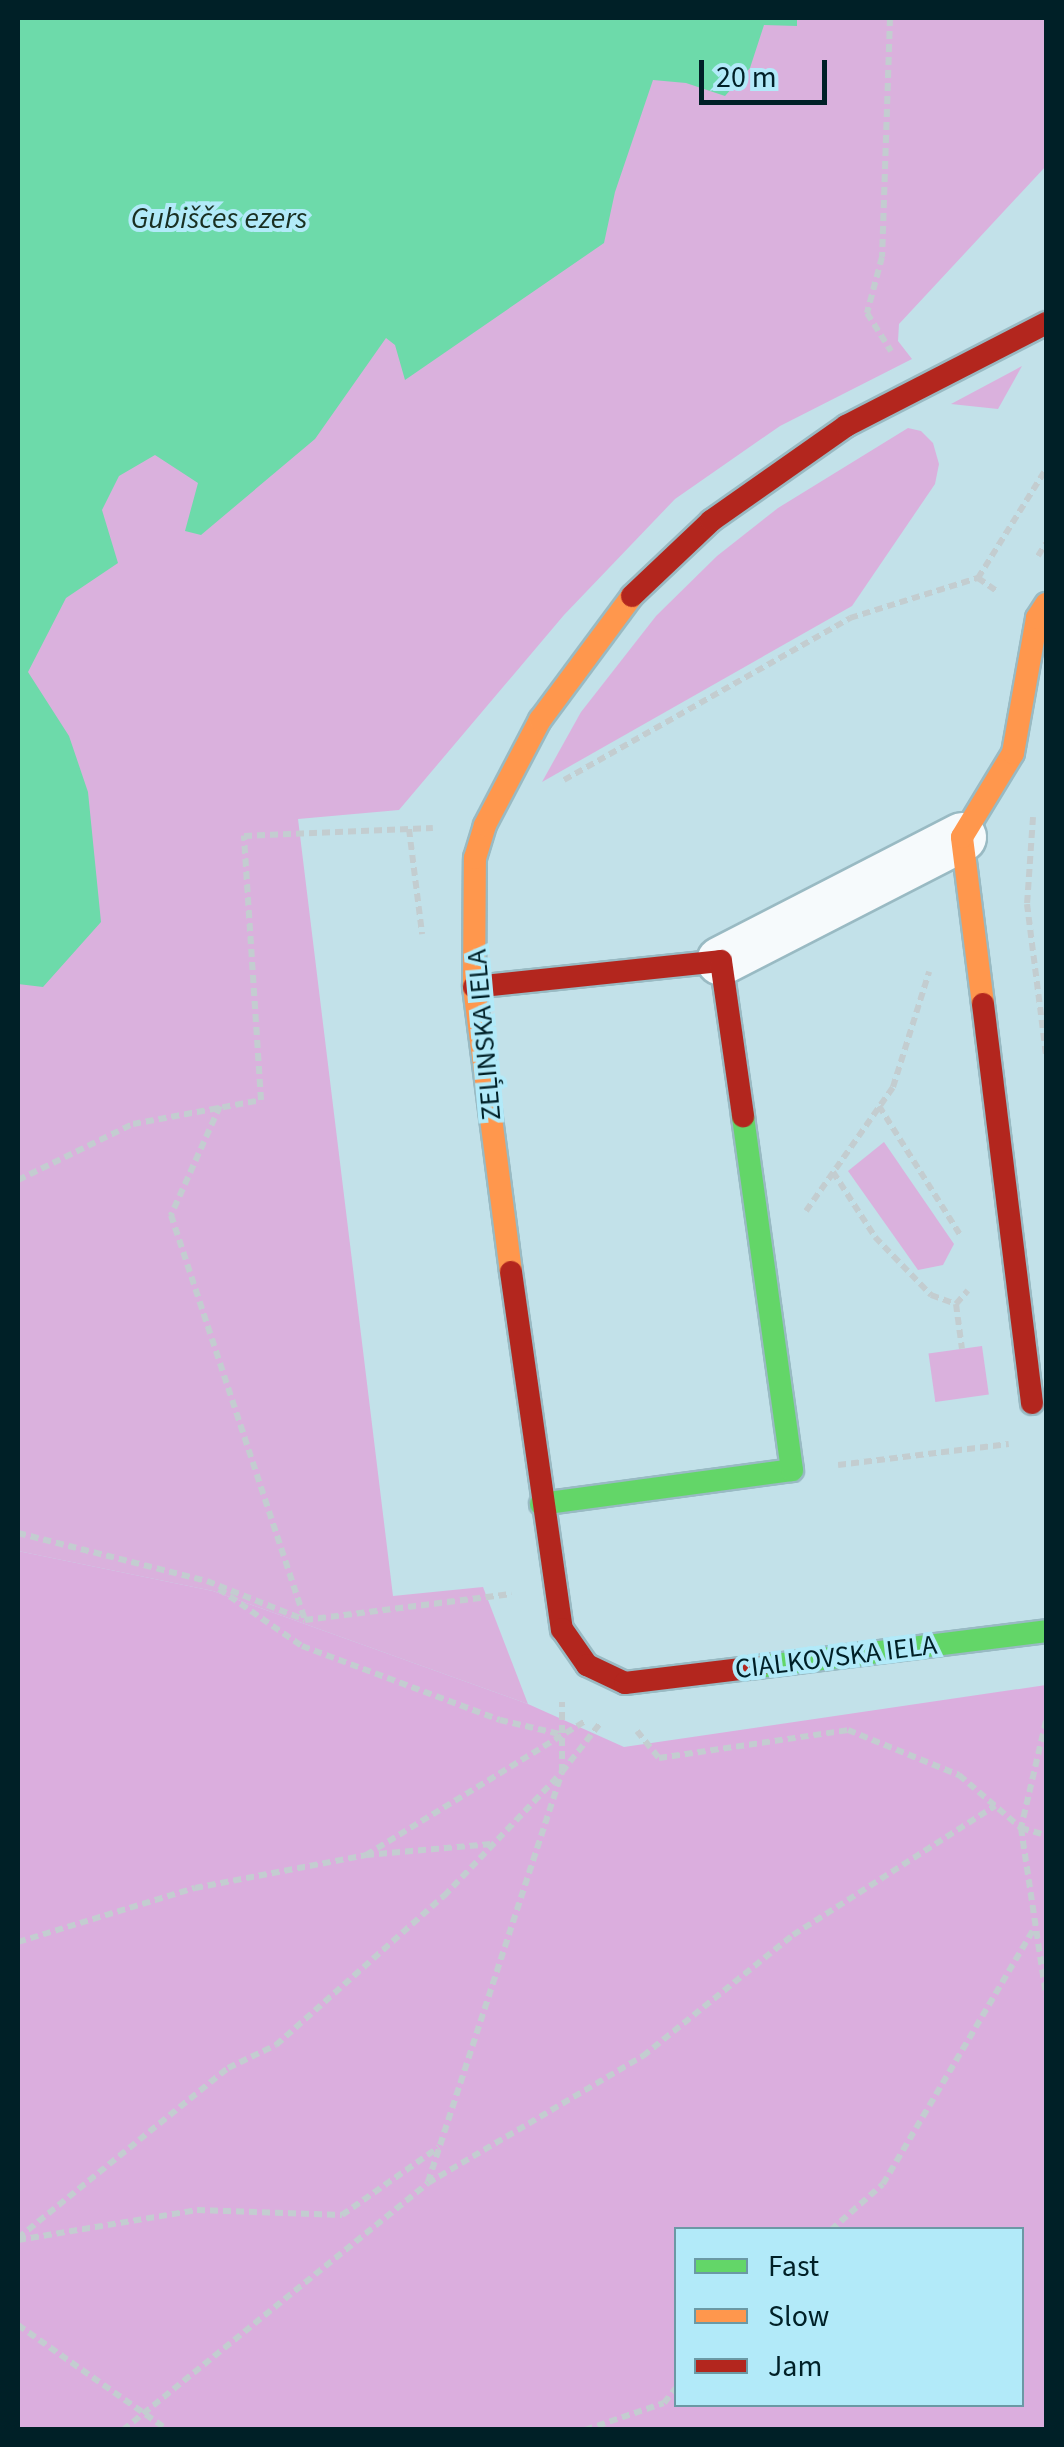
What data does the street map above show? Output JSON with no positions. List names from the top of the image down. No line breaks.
{"streets":{"street":["ZEĻINSKA IELA","CIALKOVSKA IELA"]},"water":["Gubiščes ezers"],"legend":["Fast","Slow","Jam"],"scale_bar":"20 m"}
